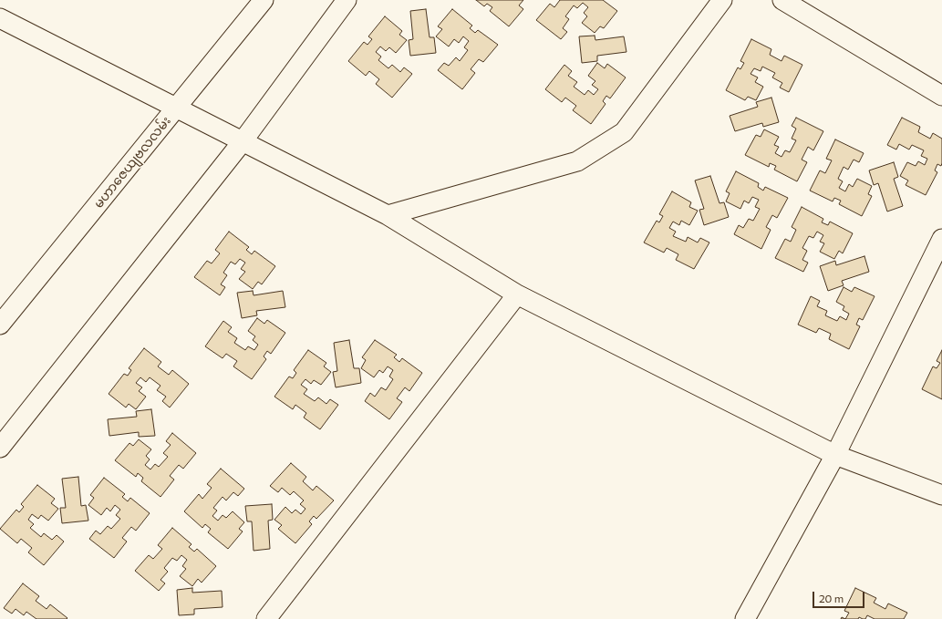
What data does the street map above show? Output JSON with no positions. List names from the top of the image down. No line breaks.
{"streets":{"street":["မဟာဇေယျဗလလမ်း"]},"scale_bar":"20 m"}
